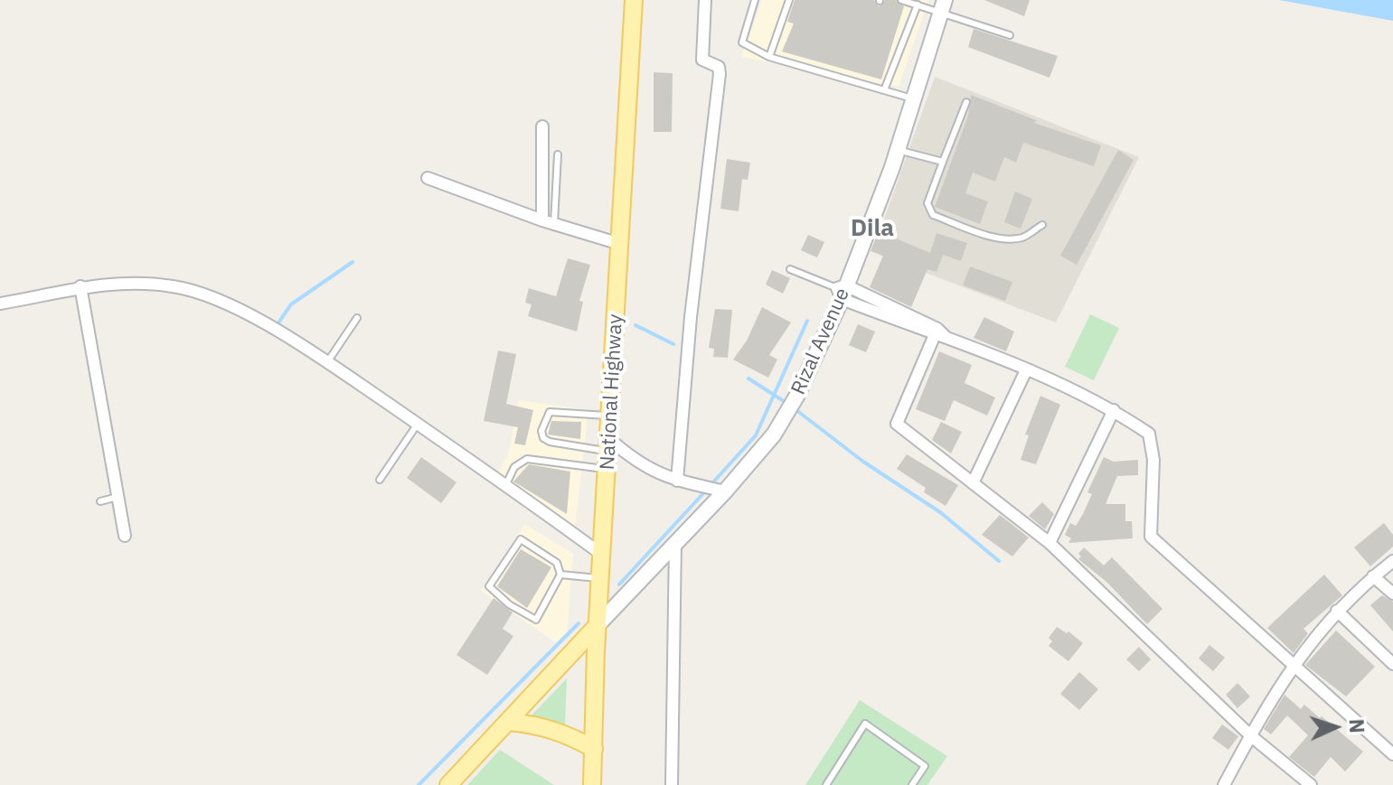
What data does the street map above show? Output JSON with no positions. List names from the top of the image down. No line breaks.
{"streets":{"main road":["Rizal Avenue","National Highway"]},"crossings":[["Rizal Avenue","National Highway"]],"districts":["Dila"],"north":"right"}
